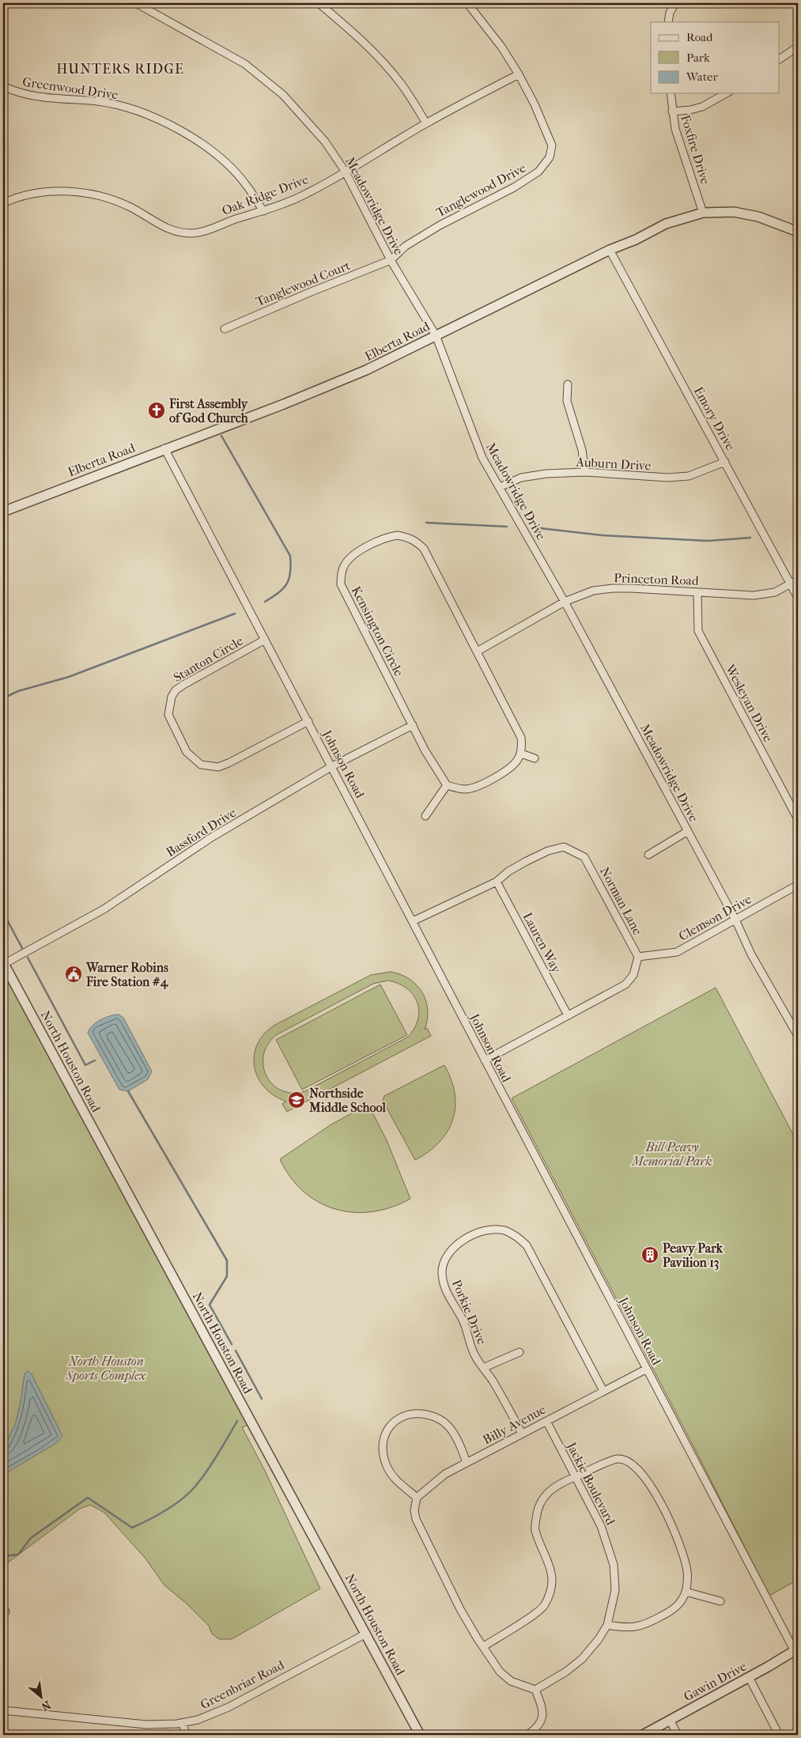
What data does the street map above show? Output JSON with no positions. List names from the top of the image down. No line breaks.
{"streets":{"street":["Greenwood Drive","Foxfire Drive","Tanglewood Drive","Oak Ridge Drive","Meadowridge Drive","Tanglewood Court","Elberta Road","Emory Drive","Auburn Drive","Princeton Road","Kensington Circle","Stanton Circle","Wesleyan Drive","Johnson Road","Bassford Drive","Norman Lane","Clemson Drive","Lauren Way","North Houston Road","Porkie Drive","Billy Avenue","Jackie Boulevard","Gawin Drive","Greenbriar Road"]},"crossings":[["Greenwood Drive","Oak Ridge Drive"],["Foxfire Drive","Elberta Road"],["Tanglewood Drive","Oak Ridge Drive"],["Tanglewood Drive","Meadowridge Drive"],["Tanglewood Drive","Tanglewood Court"],["Oak Ridge Drive","Meadowridge Drive"],["Meadowridge Drive","Tanglewood Court"],["Meadowridge Drive","Elberta Road"],["Meadowridge Drive","Auburn Drive"],["Meadowridge Drive","Princeton Road"],["Meadowridge Drive","Clemson Drive"],["Elberta Road","Emory Drive"],["Elberta Road","Johnson Road"],["Emory Drive","Auburn Drive"],["Emory Drive","Princeton Road"],["Princeton Road","Kensington Circle"],["Princeton Road","Wesleyan Drive"],["Kensington Circle","Bassford Drive"],["Stanton Circle","Johnson Road"],["Johnson Road","Bassford Drive"],["Johnson Road","Norman Lane"],["Johnson Road","Billy Avenue"],["Johnson Road","Gawin Drive"],["Bassford Drive","North Houston Road"],["Norman Lane","Clemson Drive"],["Norman Lane","Lauren Way"],["North Houston Road","Greenbriar Road"],["Porkie Drive","Billy Avenue"],["Billy Avenue","Jackie Boulevard"]],"districts":["HUNTERS RIDGE"],"parks":["Bill Peavy Memorial Park","North Houston Sports Complex"],"places":{"church":["First Assembly of God Church"],"public building":["Warner Robins Fire Station #4"],"school or university":["Northside Middle School"],"building":["Peavy Park Pavilion 13"]},"legend":["Road","Park","Water"],"north":"bottom right"}
